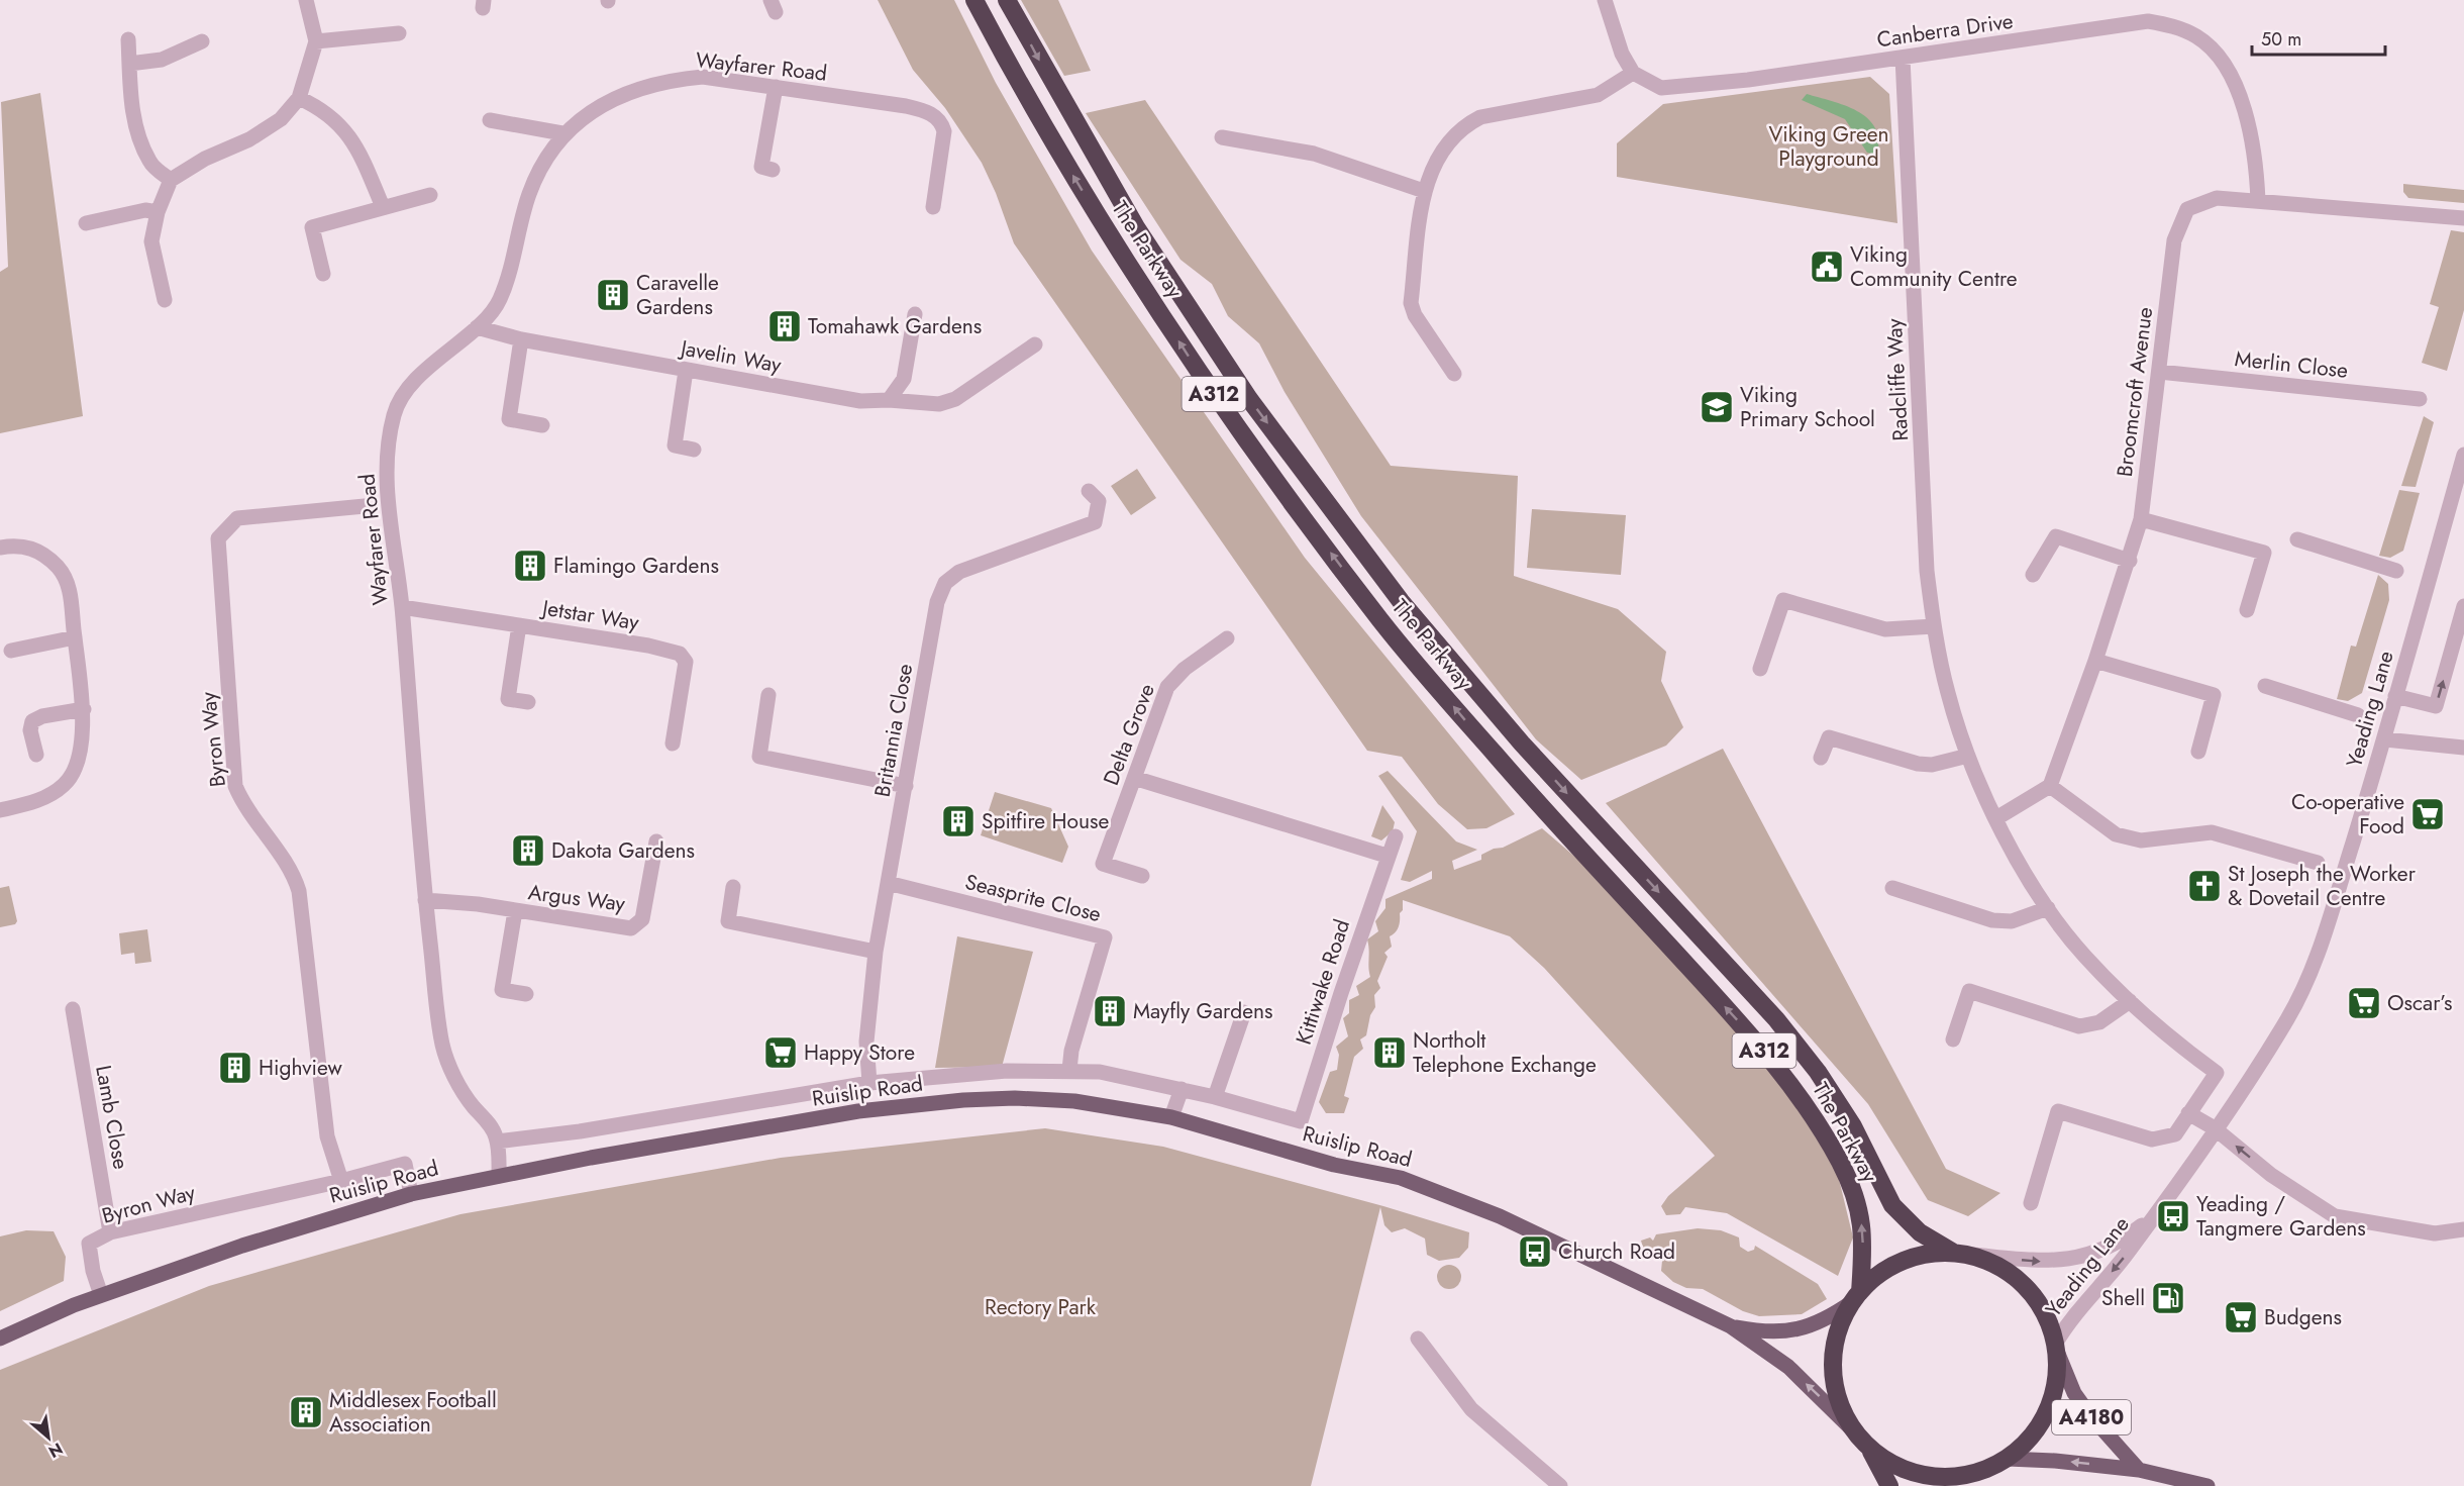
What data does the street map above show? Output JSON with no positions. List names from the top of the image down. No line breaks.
{"streets":{"highway":["The Parkway","A312"],"main road":["Ruislip Road","A4180"],"street":["Canberra Drive","Wayfarer Road","Javelin Way","Merlin Close","Radcliffe Way","Broomcroft Avenue","Jetstar Way","Yeading Lane","Britannia Close","Delta Grove","Byron Way","Argus Way","Seasprite Close","Kittiwake Road","Lamb Close"]},"crossings":[["Canberra Drive","Radcliffe Way"],["Canberra Drive","Broomcroft Avenue"],["Wayfarer Road","Javelin Way"],["Wayfarer Road","Jetstar Way"],["Wayfarer Road","Argus Way"],["Wayfarer Road","Ruislip Road"],["The Parkway","A312"],["The Parkway","Ruislip Road"],["Merlin Close","Broomcroft Avenue"],["A312","Yeading Lane"],["A312","Ruislip Road"],["A312","A4180"],["Yeading Lane","A4180"],["Britannia Close","Seasprite Close"],["Byron Way","Ruislip Road"],["Byron Way","Lamb Close"]],"parks":["Viking Green Playground","Rectory Park"],"places":{"public building":["Viking Community Centre"],"building":["Caravelle Gardens","Tomahawk Gardens","Flamingo Gardens","Spitfire House","Dakota Gardens","Mayfly Gardens","Northolt Telephone Exchange","Highview","Middlesex Football Association"],"school or university":["Viking Primary School"],"supermarket":["Co-operative Food","Oscar’s","Happy Store","Budgens"],"church":["St Joseph the Worker & Dovetail Centre"],"bus stop":["Yeading / Tangmere Gardens","Church Road"],"fuel station":["Shell"]},"scale_bar":"50 m","north":"bottom right"}
